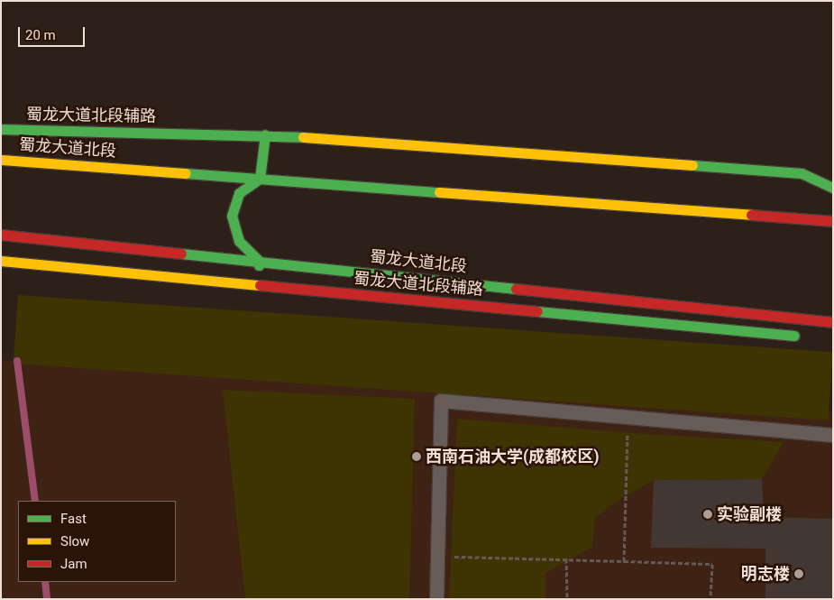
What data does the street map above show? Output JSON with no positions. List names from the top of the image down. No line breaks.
{"streets":{"main road":["蜀龙大道北段辅路","蜀龙大道北段"]},"places":["西南石油大学(成都校区)","实验副楼","明志楼"],"legend":["Fast","Slow","Jam"],"scale_bar":"20 m"}
